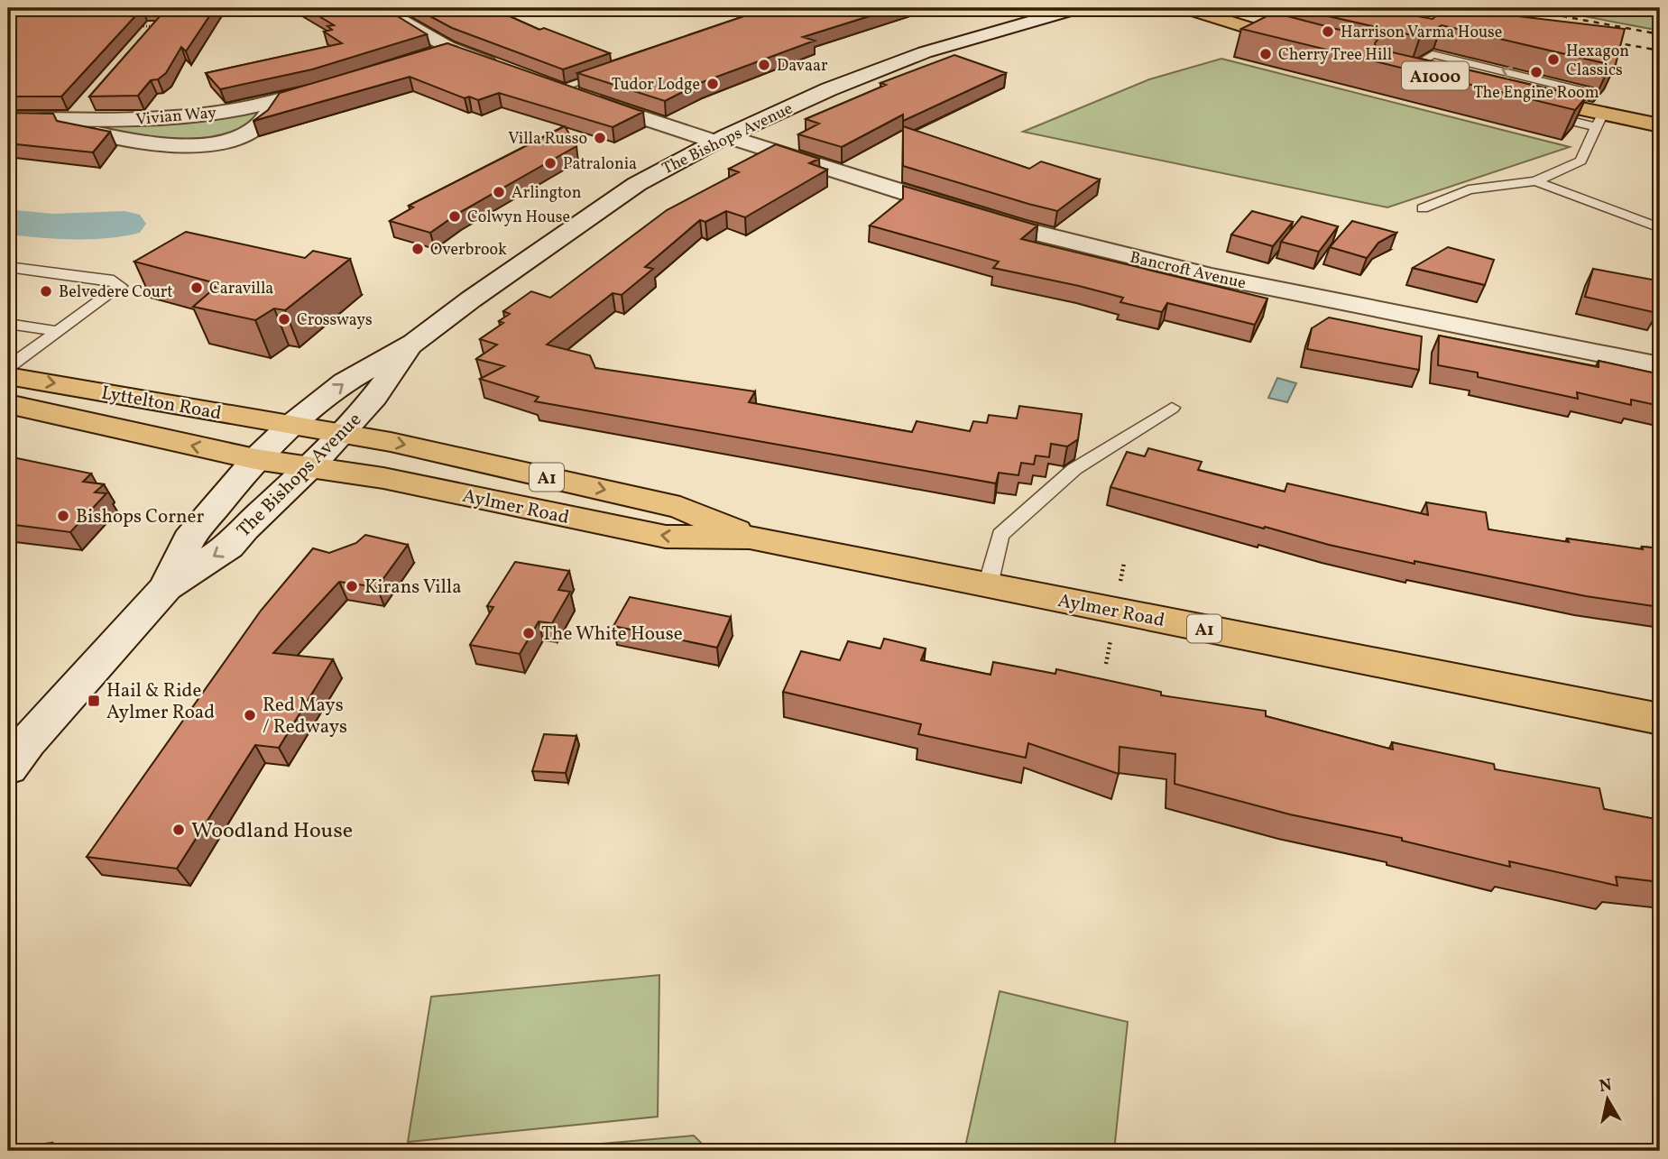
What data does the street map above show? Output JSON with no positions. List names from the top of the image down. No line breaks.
{"streets":{"main road":["A1000","Lyttelton Road","A1","Aylmer Road"],"street":["Vivian Way","The Bishops Avenue","Bancroft Avenue"]},"crossings":[["The Bishops Avenue","Bancroft Avenue"],["The Bishops Avenue","Lyttelton Road"],["The Bishops Avenue","Aylmer Road"],["Lyttelton Road","Aylmer Road"]],"places":{"other":["Harrison Varma House","Cherry Tree Hill","Hexagon Classics","Davaar","The Engine Room","Tudor Lodge","Villa Russo","Patralonia","Arlington","Colwyn House","Overbrook","Caravilla","Belvedere Court","Crossways","Bishops Corner","Kirans Villa","The White House","Red Mays / Redways","Woodland House"],"transit":["Hail & Ride Aylmer Road"]},"north":"top"}
